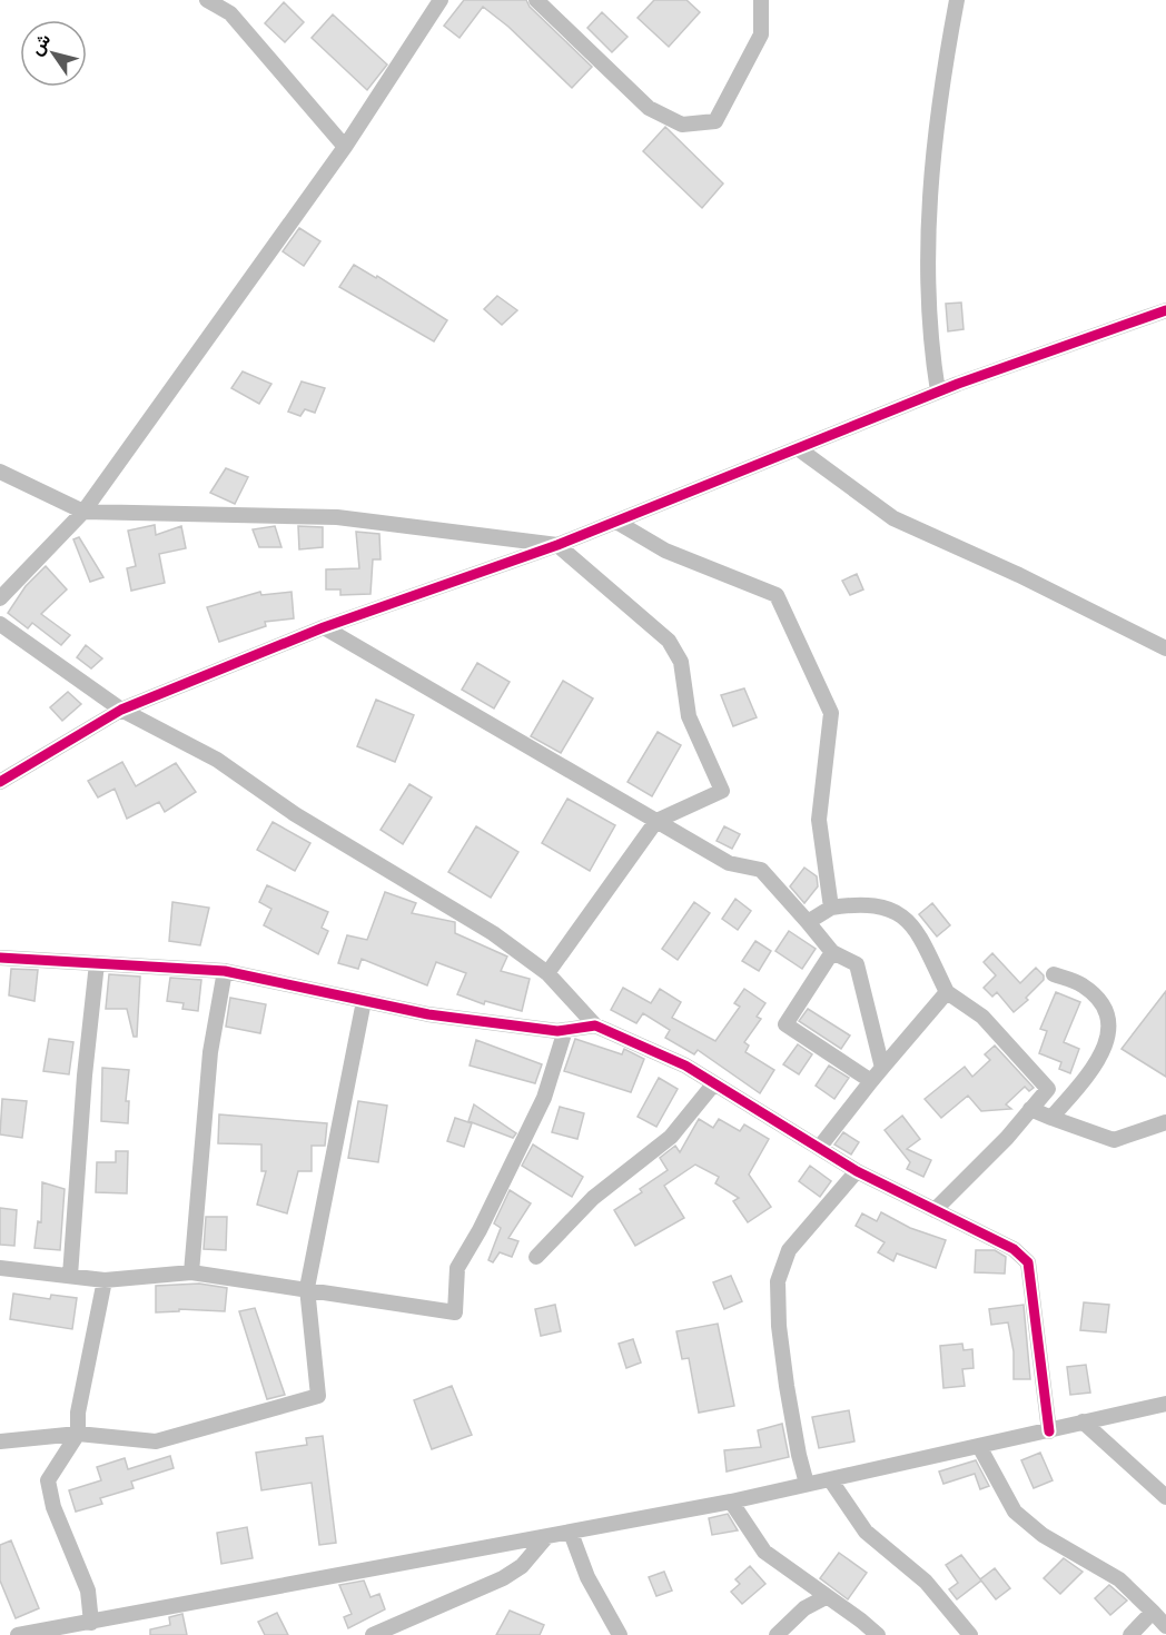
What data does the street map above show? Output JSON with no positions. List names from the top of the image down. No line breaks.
{"north":"top left"}
